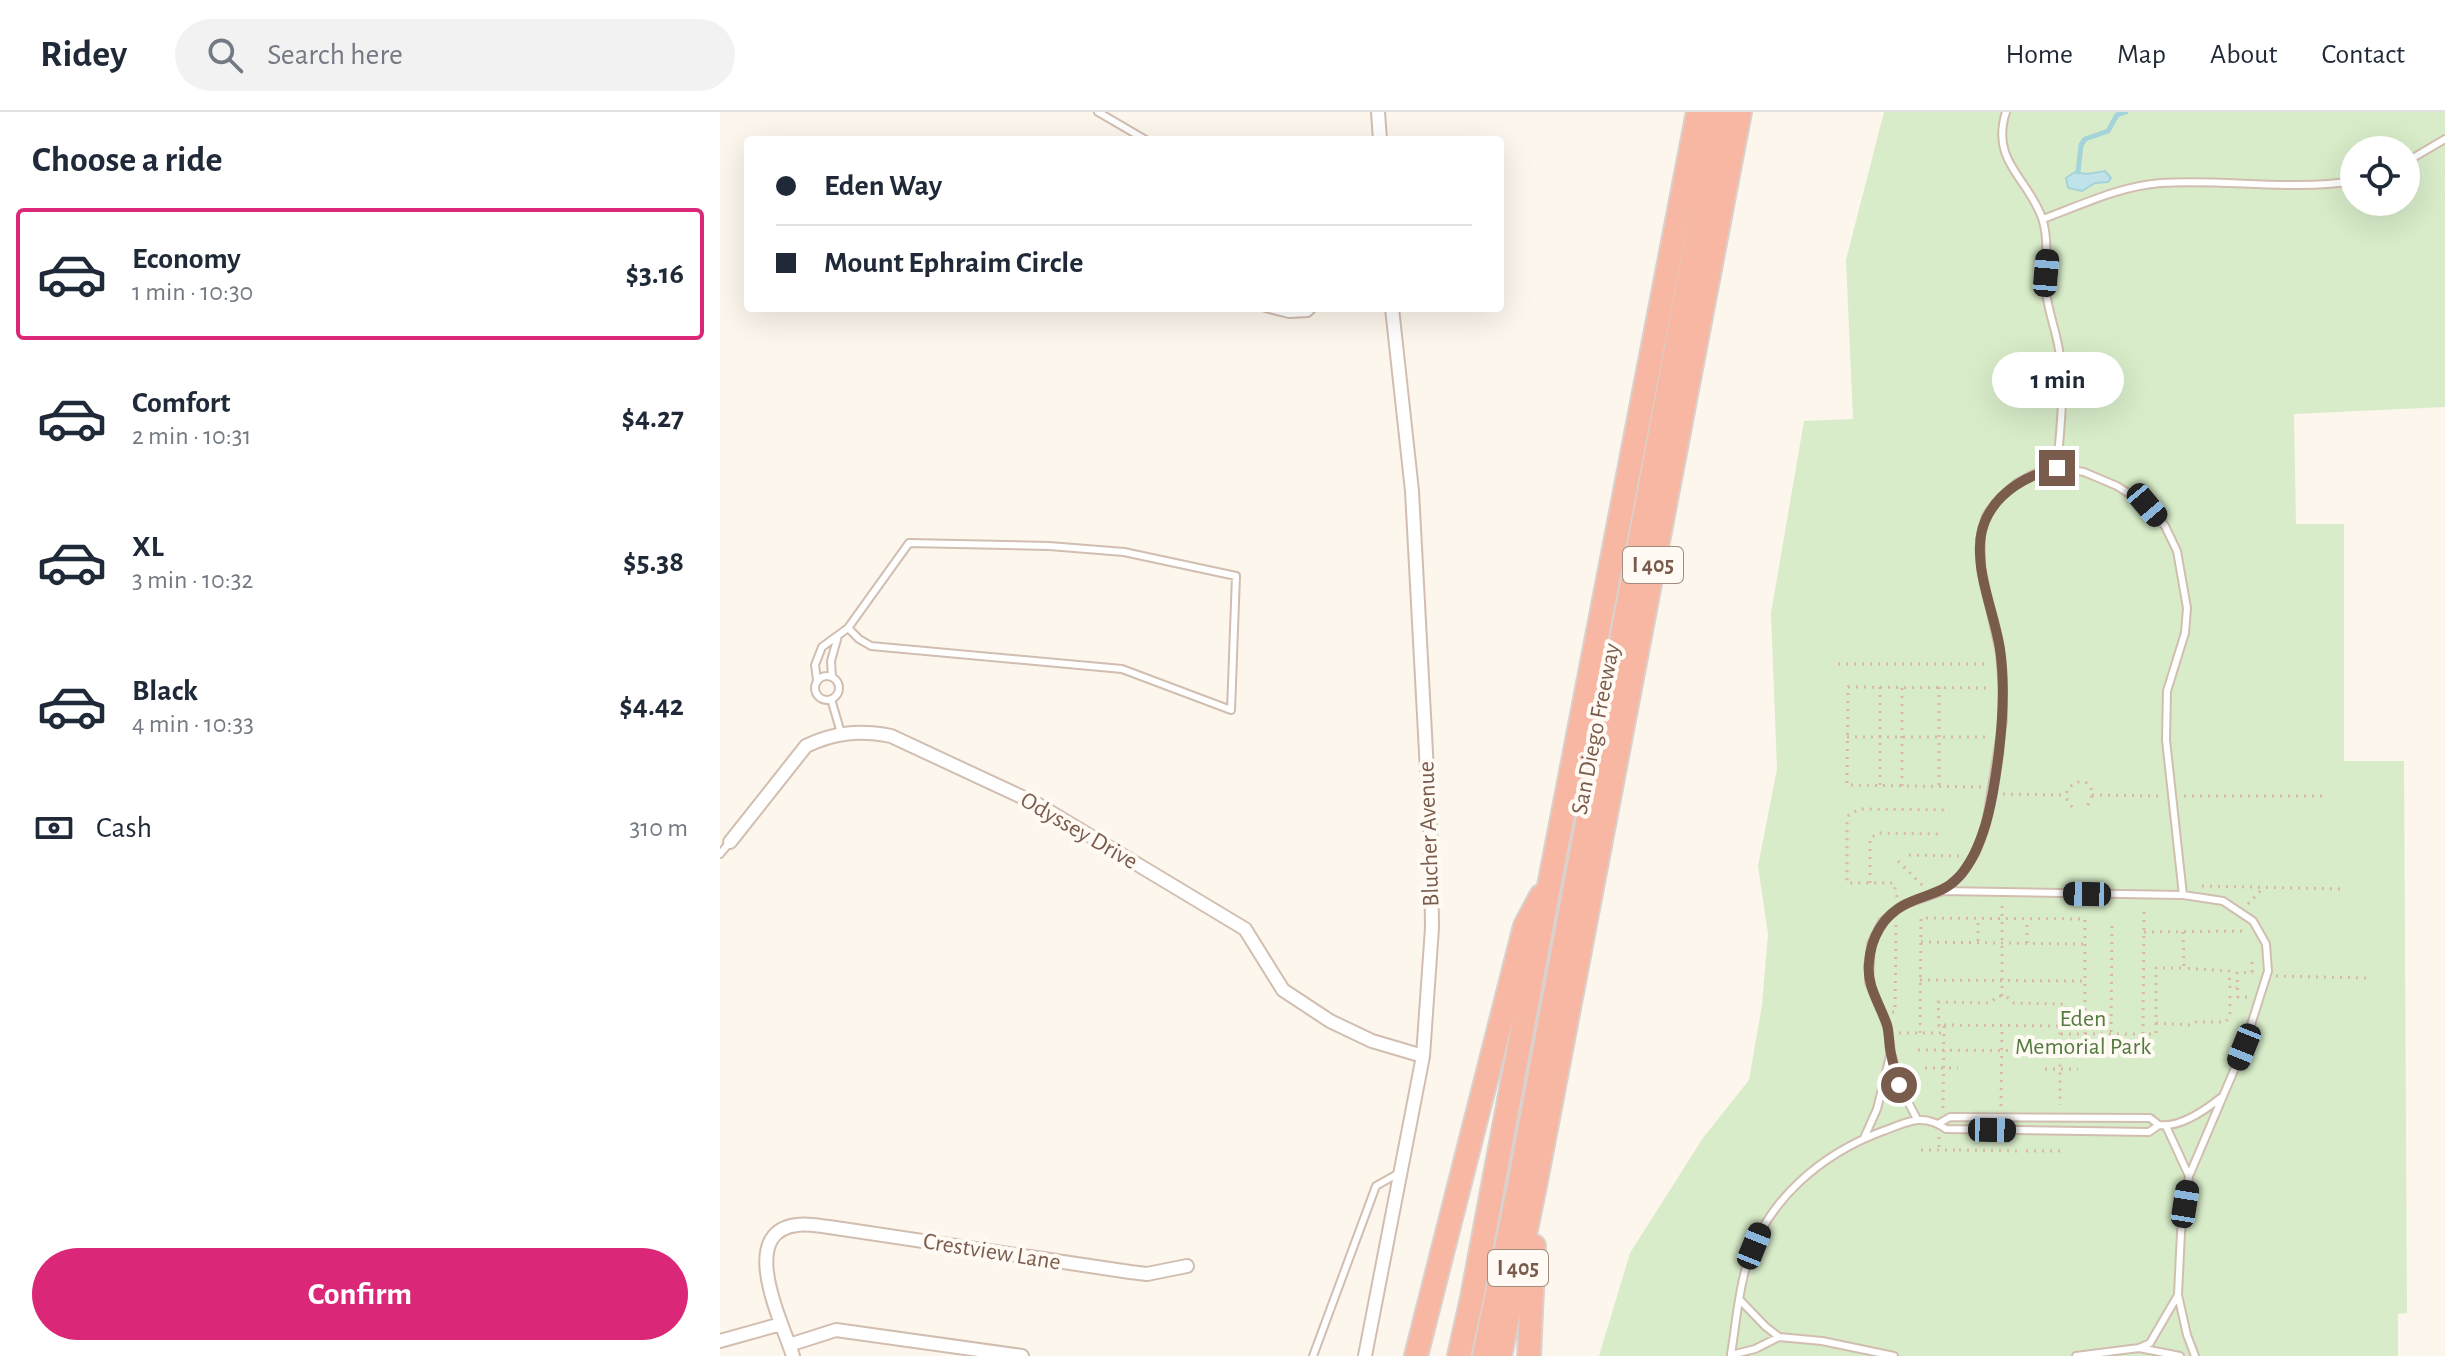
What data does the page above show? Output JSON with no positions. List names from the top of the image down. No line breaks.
{"streets":{"highway":["I 405","San Diego Freeway"],"street":["Odyssey Drive","Blucher Avenue","Crestview Lane"]},"crossings":[["Odyssey Drive","Blucher Avenue"]],"parks":["Eden Memorial Park"],"page":{"header":"Ridey","search":"Search here","nav":["Home","Map","About","Contact"],"heading":"Choose a ride","banner":["Eden Way","Mount Ephraim Circle"],"list":[{"name":"Economy","note":"1 min · 10:30","value":"$3.16"},{"name":"Comfort","note":"2 min · 10:31","value":"$4.27"},{"name":"XL","note":"3 min · 10:32","value":"$5.38"},{"name":"Black","note":"4 min · 10:33","value":"$4.42"}],"bubble":"1 min","pay":["Cash","310 m"],"buttons":"Confirm"}}
